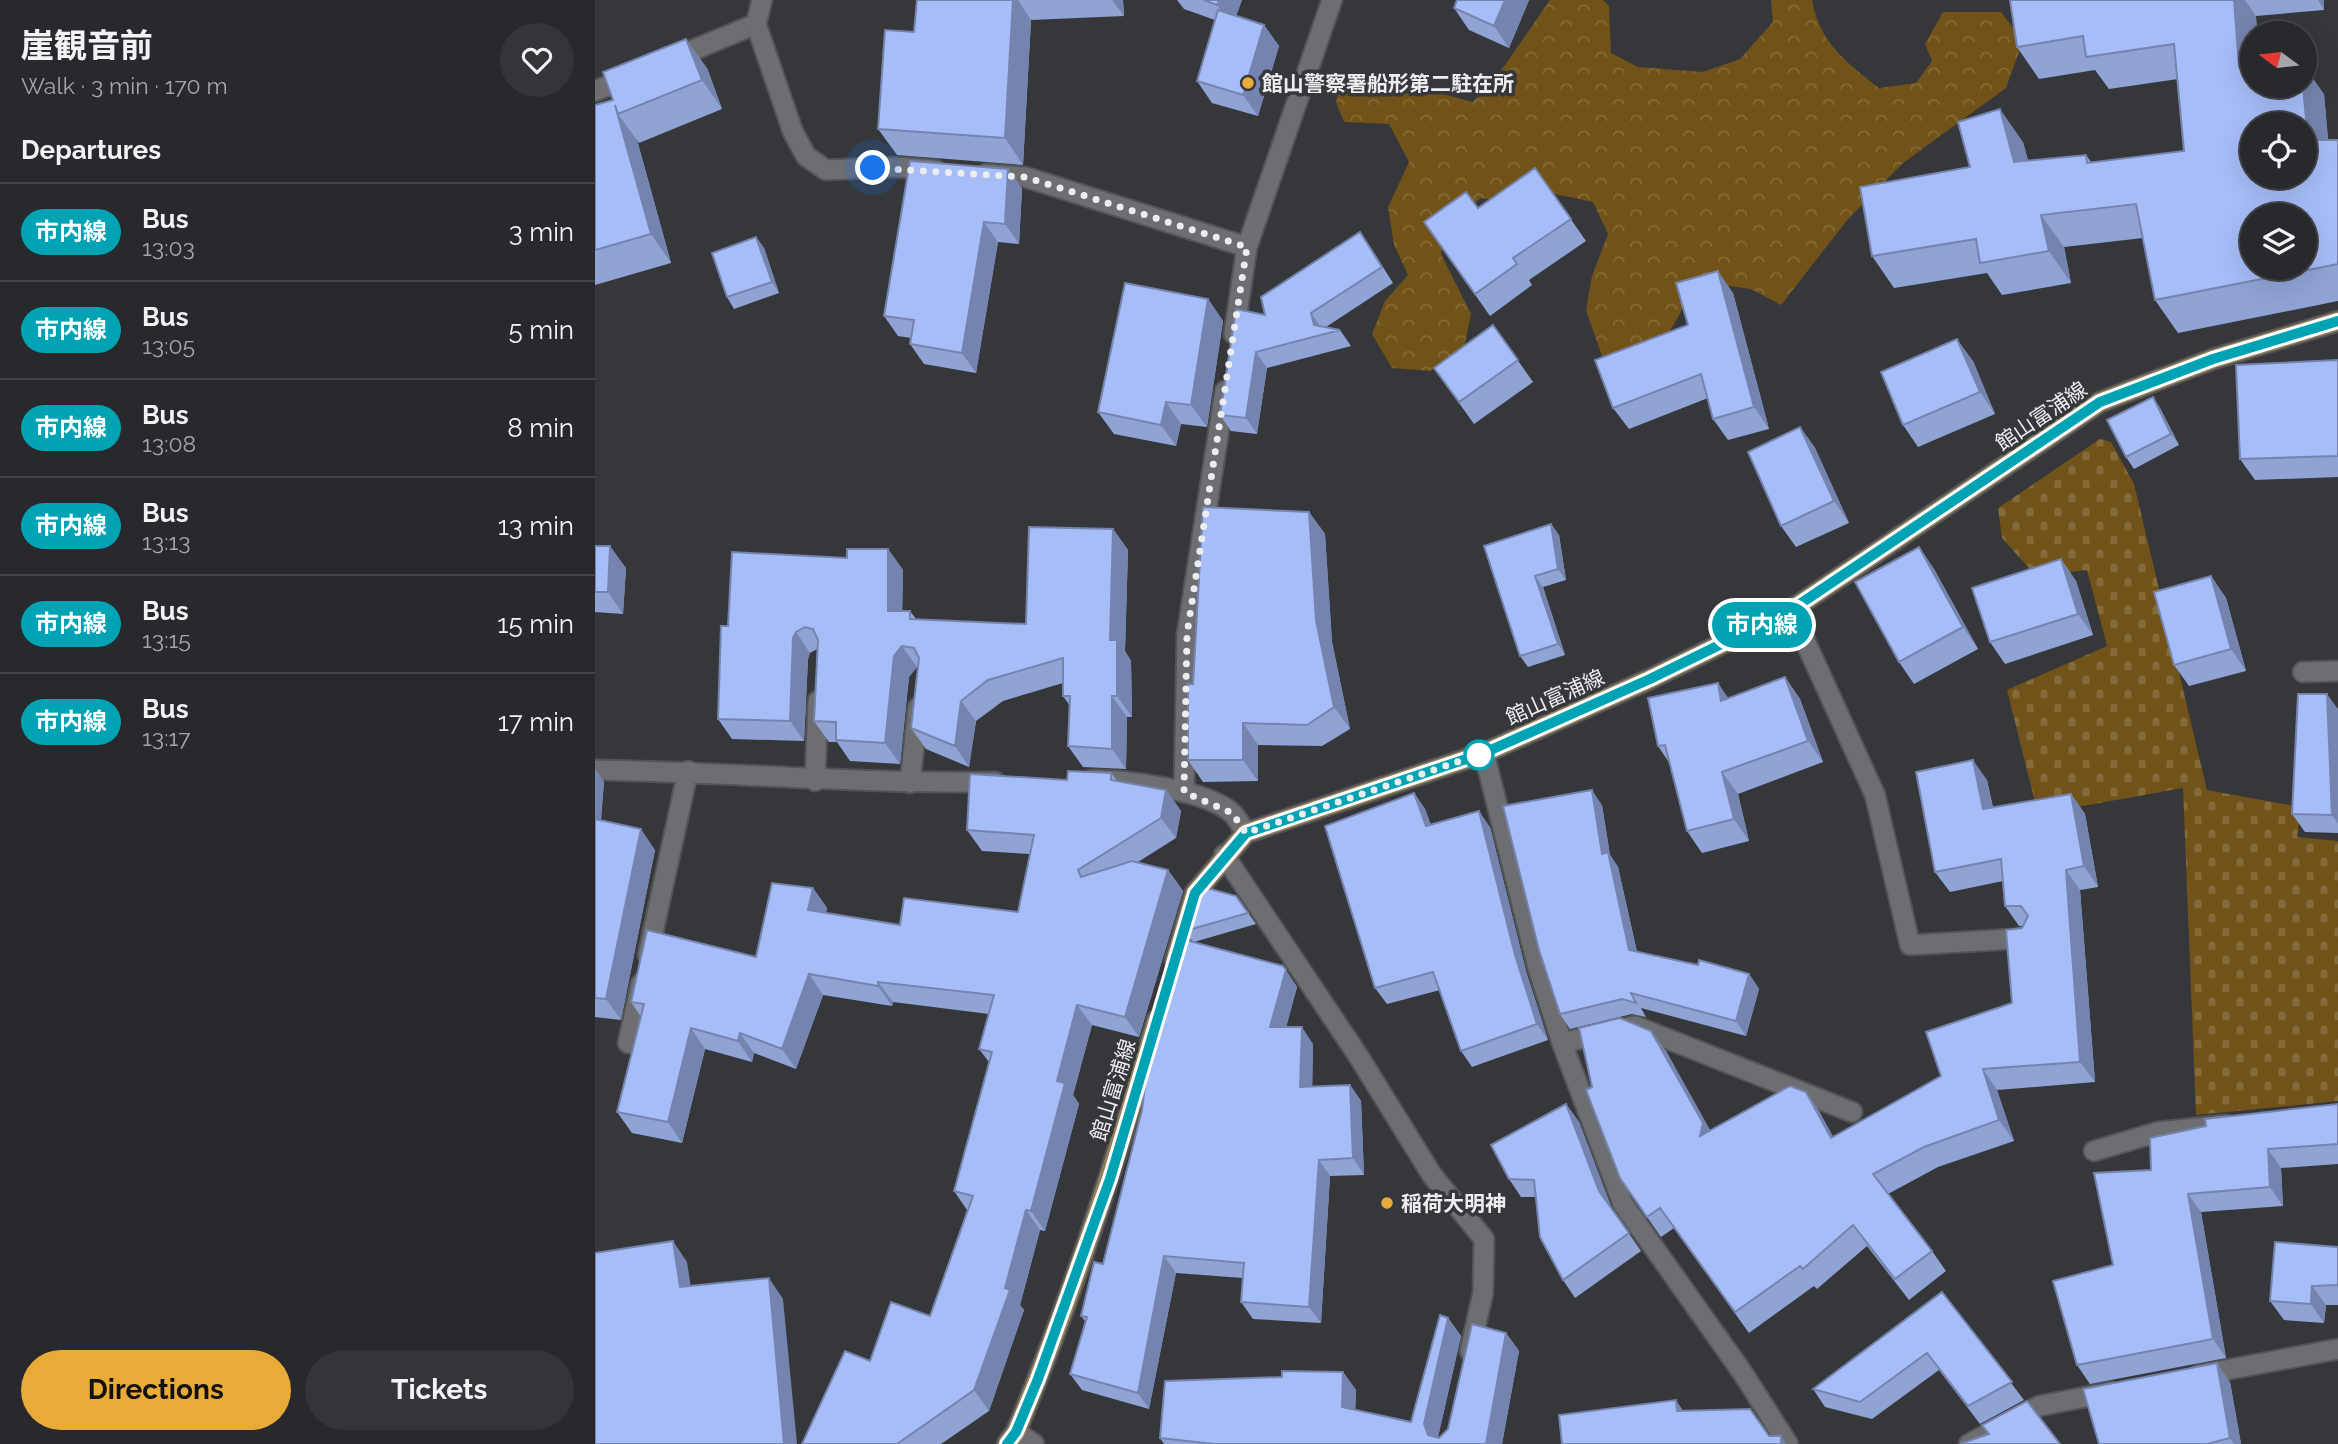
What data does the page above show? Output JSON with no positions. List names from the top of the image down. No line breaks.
{"streets":{"main road":["館山富浦線"]},"places":["館山警察署船形第二駐在所","稲荷大明神"],"lines":["bus line 市内線"],"north":"left","page":{"heading":[["崖観音前","Walk · 3 min · 170 m"],"Departures"],"on_map":"市内線","list":[{"mark":"市内線","name":"Bus","note":"13:03","value":"3 min"},{"mark":"市内線","name":"Bus","note":"13:05","value":"5 min"},{"mark":"市内線","name":"Bus","note":"13:08","value":"8 min"},{"mark":"市内線","name":"Bus","note":"13:13","value":"13 min"},{"mark":"市内線","name":"Bus","note":"13:15","value":"15 min"},{"mark":"市内線","name":"Bus","note":"13:17","value":"17 min"}],"buttons":["Directions","Tickets"]}}
